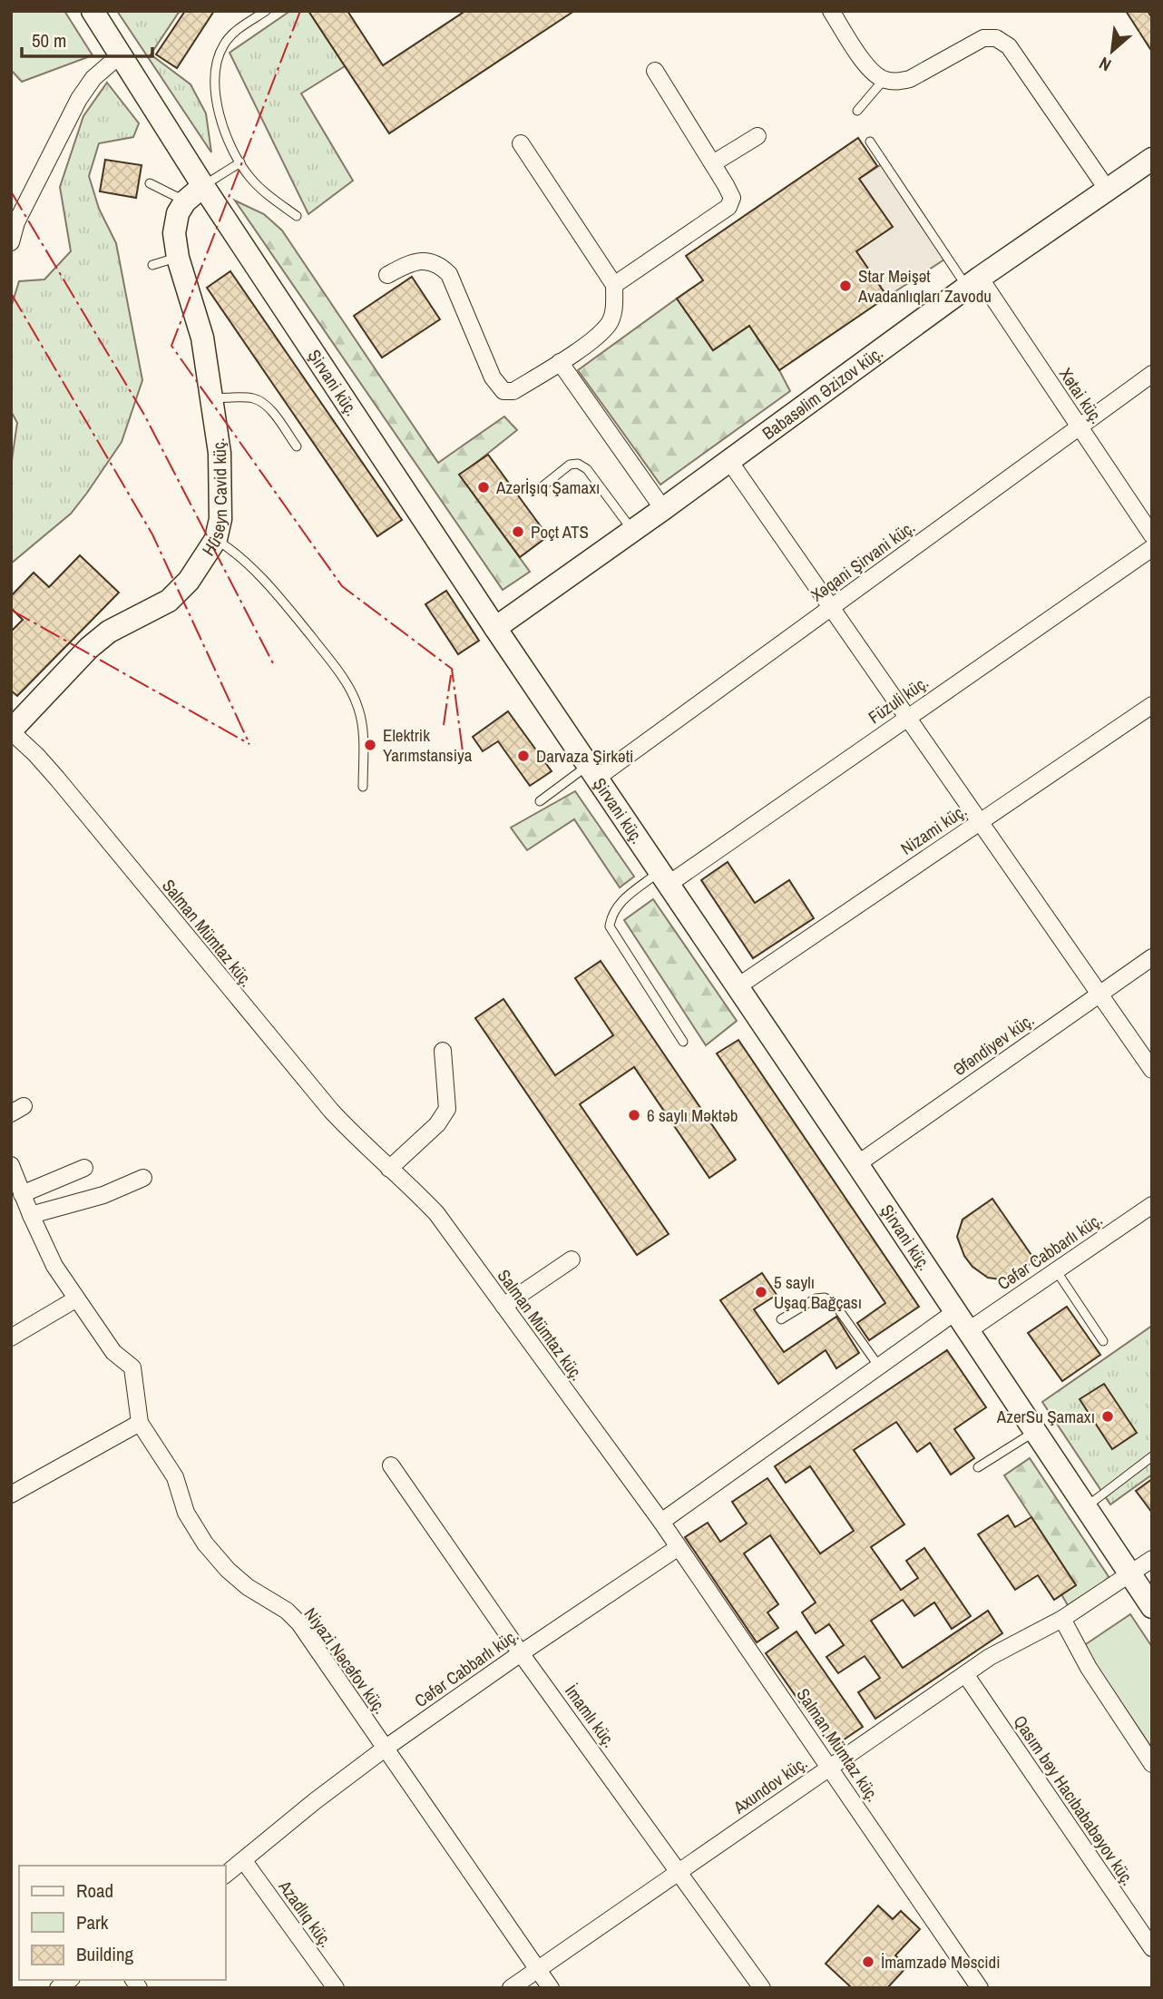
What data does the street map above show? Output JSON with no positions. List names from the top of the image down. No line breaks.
{"streets":{"main road":["Şirvani küç.","Babasəlim Əzizov küç.","Hüseyn Cavid küç."],"street":["Xətai küç.","Xəqani Şirvani küç.","Füzuli küç.","Nizami küç.","Salman Mümtaz küç.","Əfəndiyev küç.","Cəfər Cabbarlı küç.","Niyazi Nəcəfov küç.","İmamlı küç.","Axundov küç.","Qasım bəy Hacıbababəyov küç.","Azadlıq küç."]},"crossings":[["Şirvani küç.","Babasəlim Əzizov küç."],["Şirvani küç.","Xəqani Şirvani küç."],["Şirvani küç.","Füzuli küç."],["Şirvani küç.","Nizami küç."],["Şirvani küç.","Əfəndiyev küç."],["Şirvani küç.","Cəfər Cabbarlı küç."],["Şirvani küç.","Axundov küç."],["Babasəlim Əzizov küç.","Xətai küç."],["Xətai küç.","Xəqani Şirvani küç."],["Hüseyn Cavid küç.","Salman Mümtaz küç."],["Salman Mümtaz küç.","Cəfər Cabbarlı küç."],["Salman Mümtaz küç.","Axundov küç."],["Cəfər Cabbarlı küç.","Niyazi Nəcəfov küç."],["Cəfər Cabbarlı küç.","İmamlı küç."],["Cəfər Cabbarlı küç.","Azadlıq küç."],["Niyazi Nəcəfov küç.","Axundov küç."],["İmamlı küç.","Axundov küç."],["Axundov küç.","Qasım bəy Hacıbababəyov küç."]],"places":["Star Məişət Avadanlıqları Zavodu","Azərİşıq Şamaxı","Poçt ATS","Elektrik Yarımstansiya","Darvaza Şirkəti","6 saylı Məktəb","5 saylı Uşaq Bağçası","AzerSu Şamaxı","İmamzadə Məscidi"],"legend":["Road","Park","Building"],"scale_bar":"50 m","north":"bottom left"}
